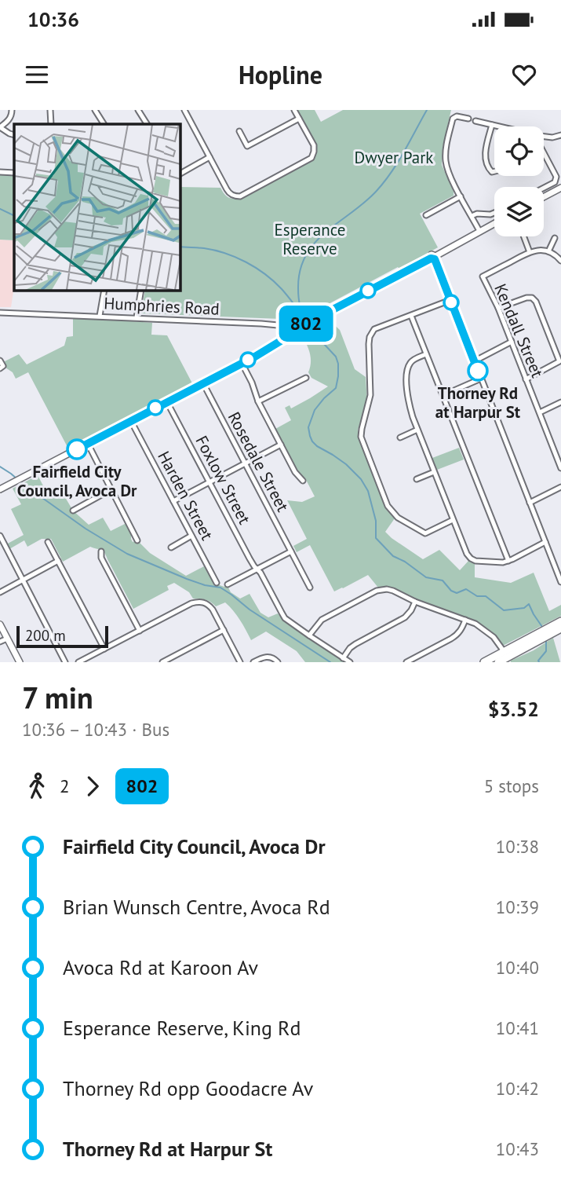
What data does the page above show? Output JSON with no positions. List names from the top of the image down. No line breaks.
{"streets":{"street":["Humphries Road","Kendall Street","Rosedale Street","Foxlow Street","Harden Street"]},"parks":["Dwyer Park","Esperance Reserve"],"places":["Thorney Rd at Harpur St","Fairfield City Council, Avoca Dr"],"lines":["bus line 802"],"scale_bar":"200 m","page":{"status":"10:36","header":"Hopline","on_map":"802","scale":"200 m","heading":["7 min","10:36 – 10:43 · Bus","$3.52"],"legs":["2","802","5 stops"],"list":[{"name":"Fairfield City Council, Avoca Dr","value":"10:38"},{"name":"Brian Wunsch Centre, Avoca Rd","value":"10:39"},{"name":"Avoca Rd at Karoon Av","value":"10:40"},{"name":"Esperance Reserve, King Rd","value":"10:41"},{"name":"Thorney Rd opp Goodacre Av","value":"10:42"},{"name":"Thorney Rd at Harpur St","value":"10:43"}]}}
